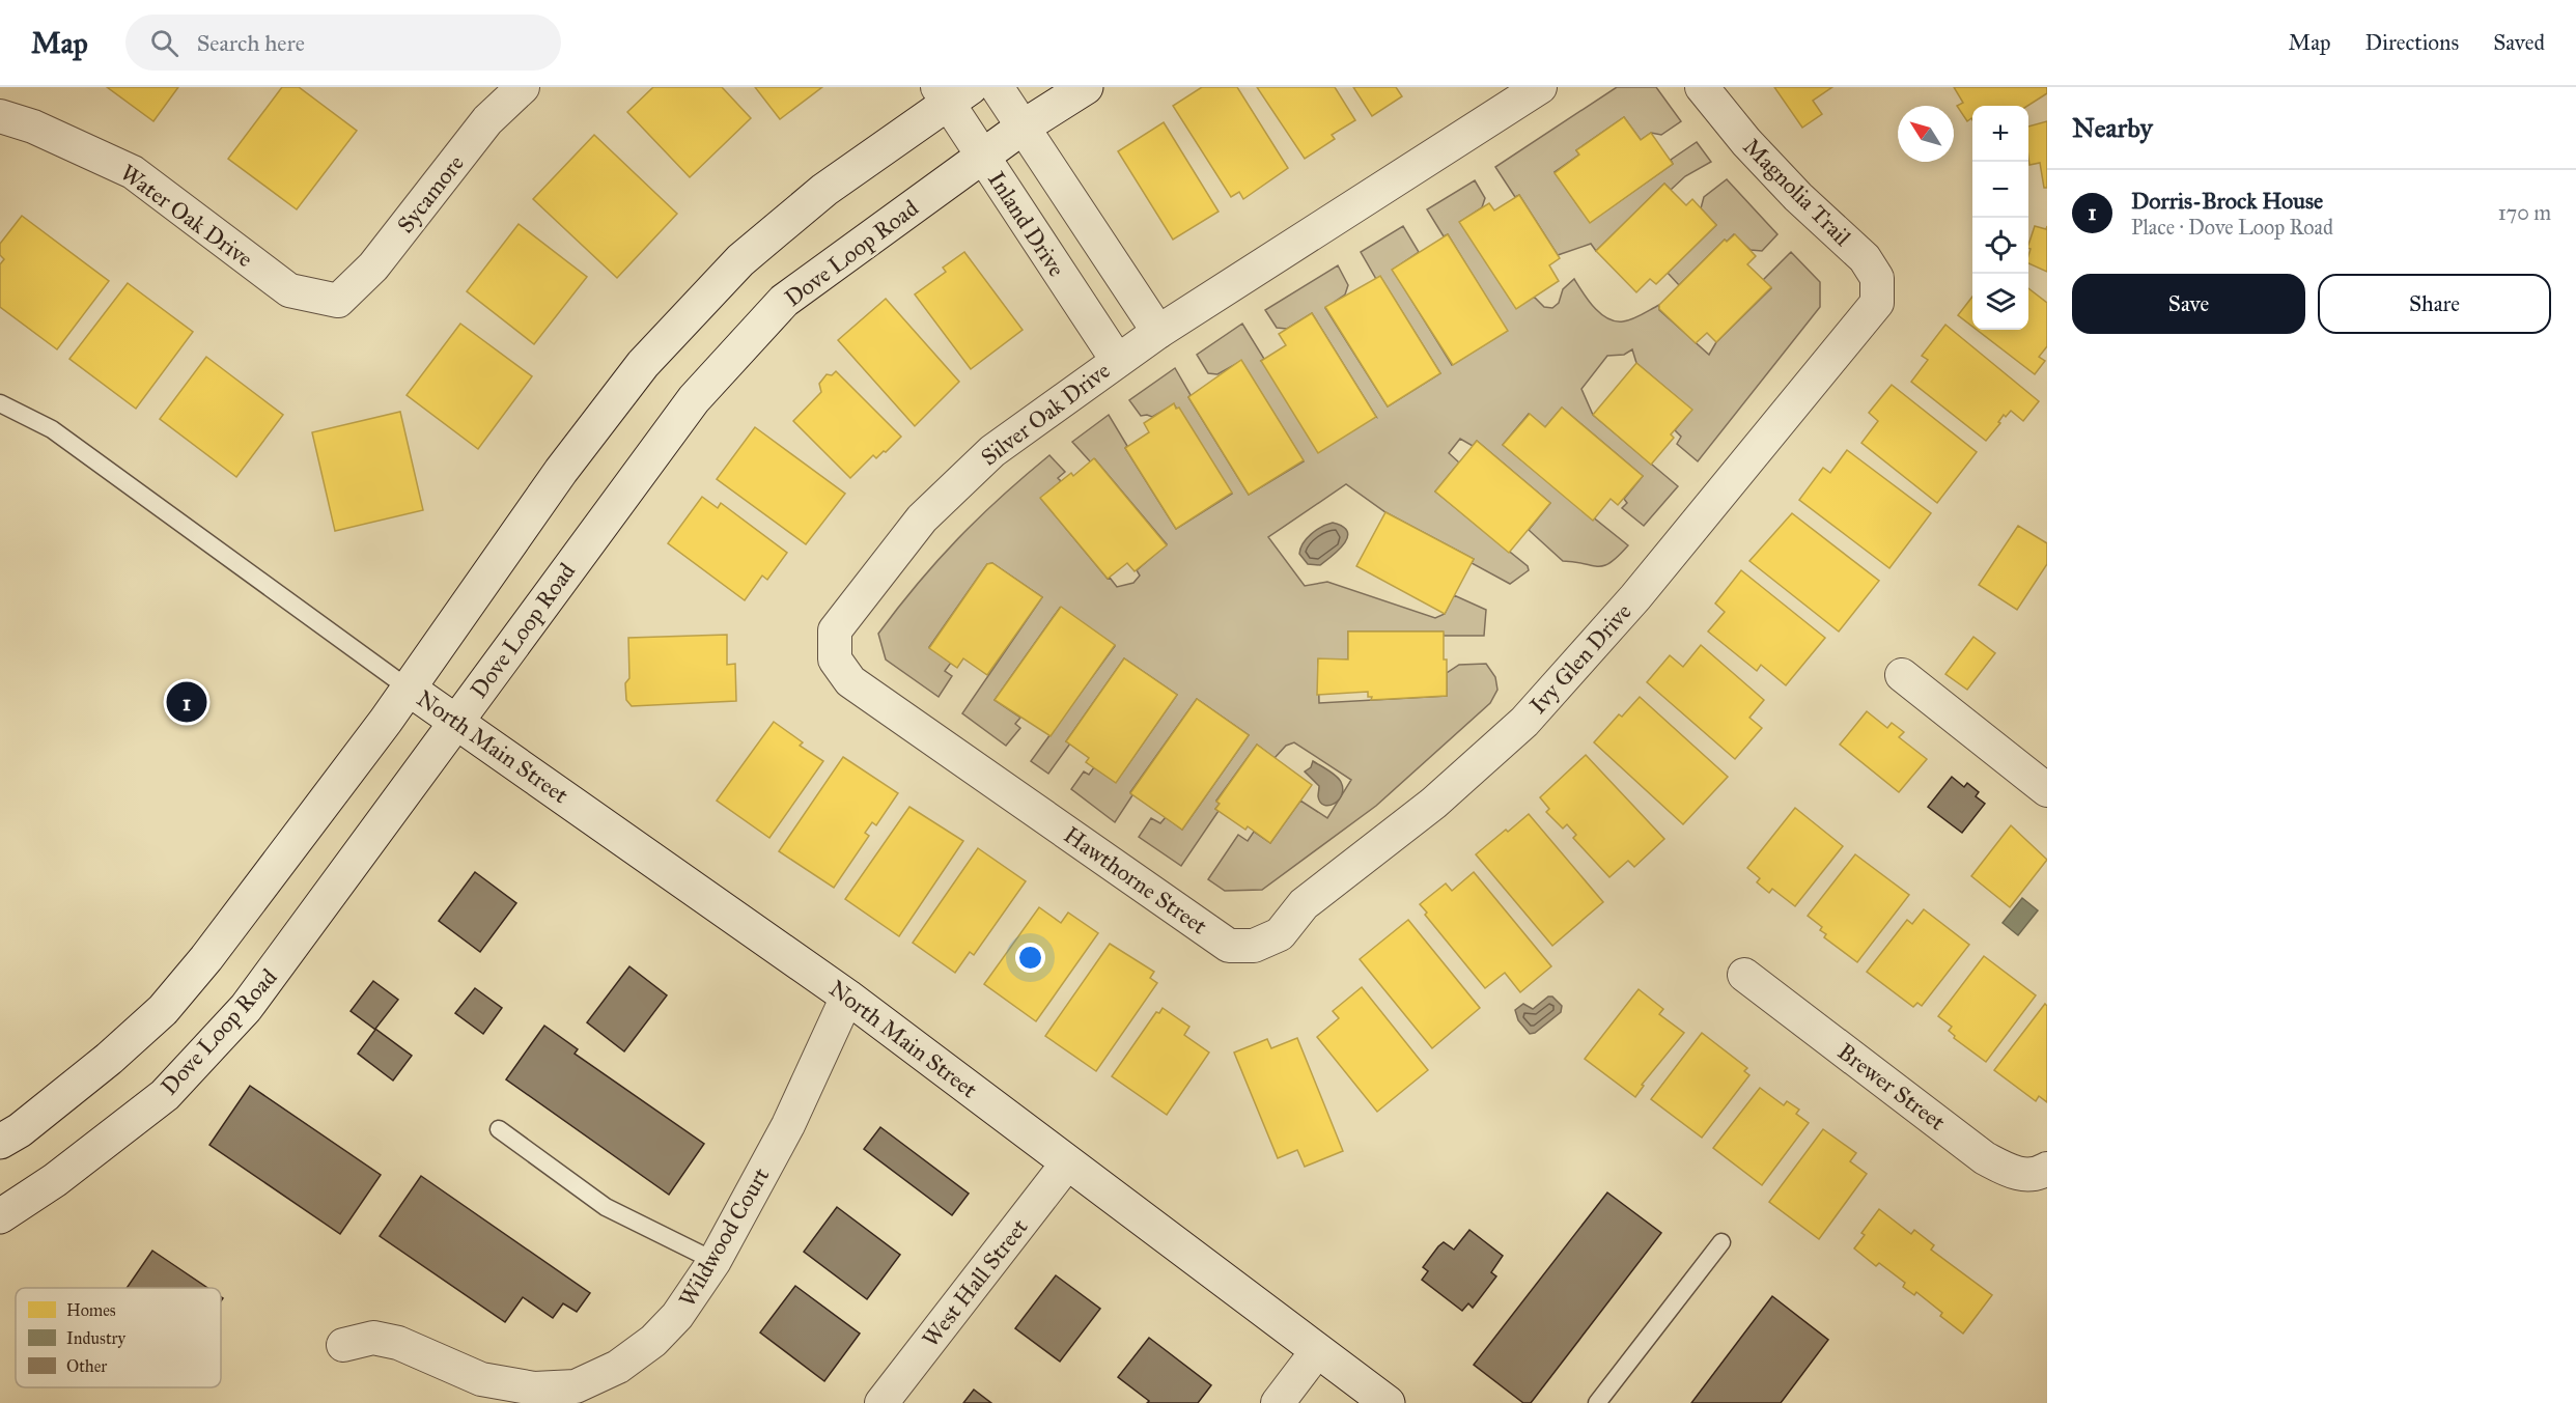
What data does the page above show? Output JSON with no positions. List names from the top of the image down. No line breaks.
{"streets":{"main road":["Dove Loop Road","North Main Street"],"street":["Magnolia Trail","Sycamore","Water Oak Drive","Inland Drive","Silver Oak Drive","Ivy Glen Drive","Hawthorne Street","Brewer Street","Wildwood Court","West Hall Street"]},"crossings":[["Magnolia Trail","Ivy Glen Drive"],["Sycamore","Water Oak Drive"],["Inland Drive","Dove Loop Road"],["Inland Drive","Silver Oak Drive"],["Dove Loop Road","North Main Street"],["Silver Oak Drive","Hawthorne Street"],["Ivy Glen Drive","Hawthorne Street"],["North Main Street","Wildwood Court"],["North Main Street","West Hall Street"]],"legend":["Homes","Industry","Other"],"north":"top left","page":{"header":"Map","search":"Search here","nav":["Map","Directions","Saved"],"heading":"Nearby","map_buttons":["+","−"],"list":[{"mark":"1","name":"Dorris-Brock House","note":"Place · Dove Loop Road","value":"170 m"}],"buttons":["Save","Share"],"pins":"1"}}
